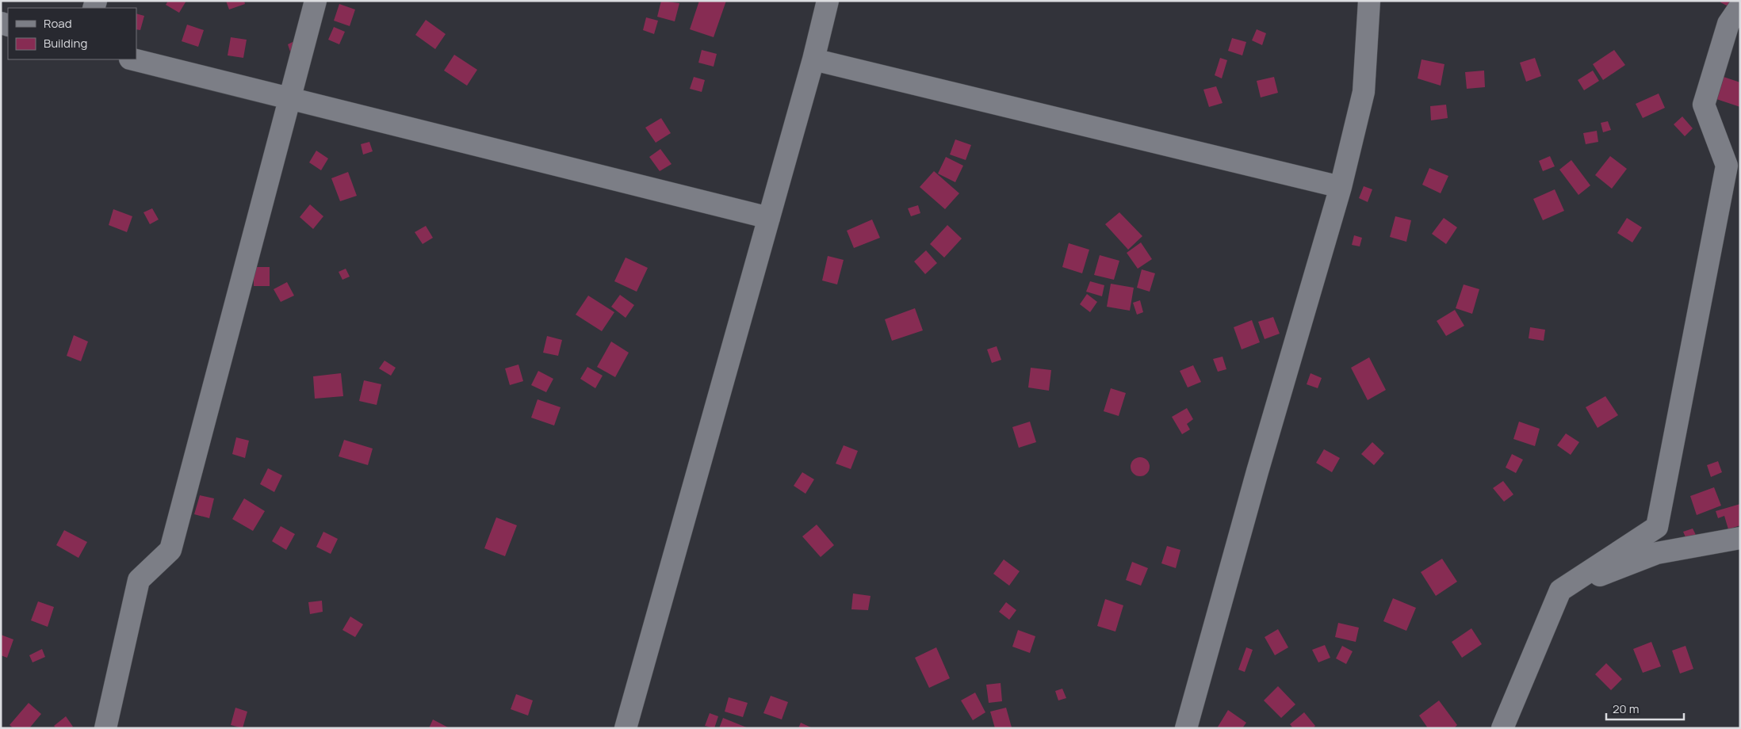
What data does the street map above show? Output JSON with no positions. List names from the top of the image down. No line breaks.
{"legend":["Road","Building"],"scale_bar":"20 m"}
